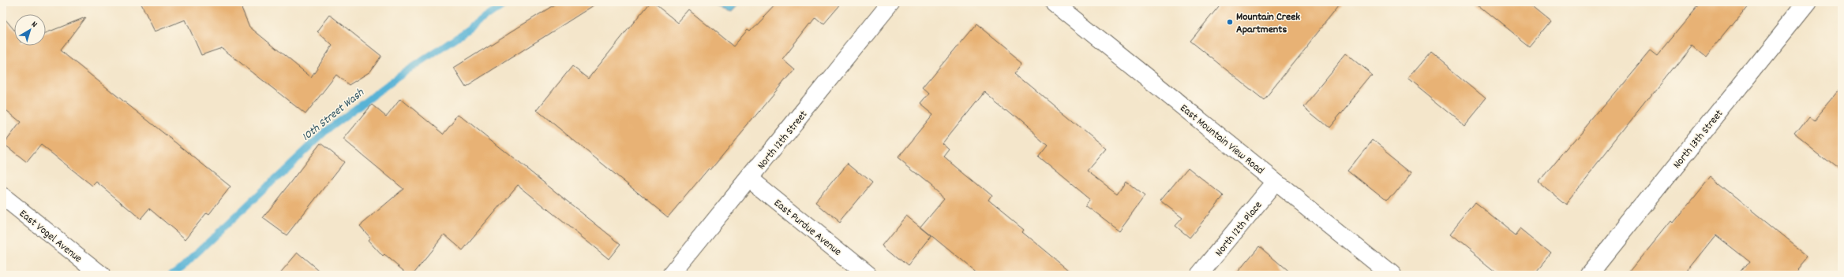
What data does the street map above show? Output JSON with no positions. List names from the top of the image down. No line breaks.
{"streets":{"street":["East Mountain View Road","North 13th Street","North 12th Street","East Purdue Avenue","North 12th Place","East Vogel Avenue"]},"crossings":[["East Mountain View Road","North 12th Place"],["North 12th Street","East Purdue Avenue"]],"water":["10th Street Wash"],"places":["Mountain Creek Apartments"],"north":"top right"}
